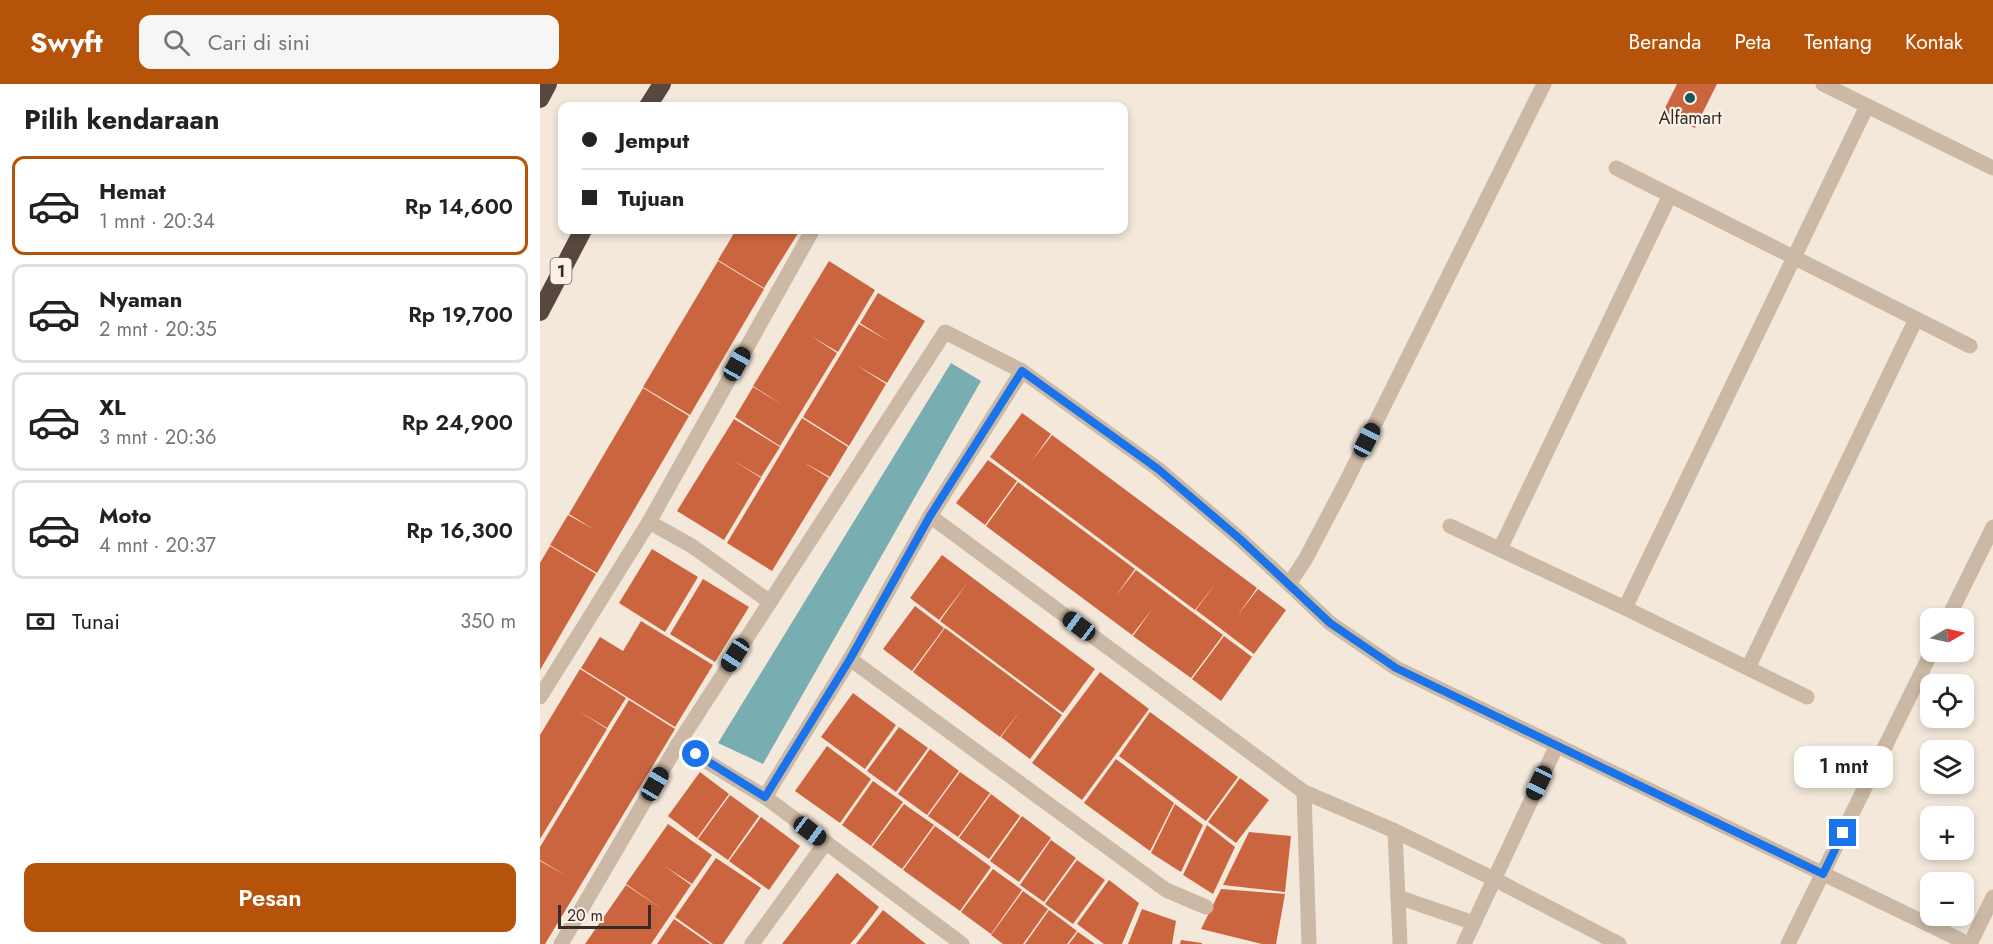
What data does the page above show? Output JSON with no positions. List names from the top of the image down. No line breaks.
{"streets":{"highway":["1"]},"places":["Alfamart"],"scale_bar":"20 m","north":"right","page":{"header":"Swyft","search":"Cari di sini","nav":["Beranda","Peta","Tentang","Kontak"],"heading":"Pilih kendaraan","banner":["Jemput","Tujuan"],"list":[{"name":"Hemat","note":"1 mnt · 20:34","value":"Rp 14,600"},{"name":"Nyaman","note":"2 mnt · 20:35","value":"Rp 19,700"},{"name":"XL","note":"3 mnt · 20:36","value":"Rp 24,900"},{"name":"Moto","note":"4 mnt · 20:37","value":"Rp 16,300"}],"pay":["Tunai","350 m"],"map_buttons":["+","−"],"bubble":"1 mnt","buttons":"Pesan","scale":"20 m"}}
